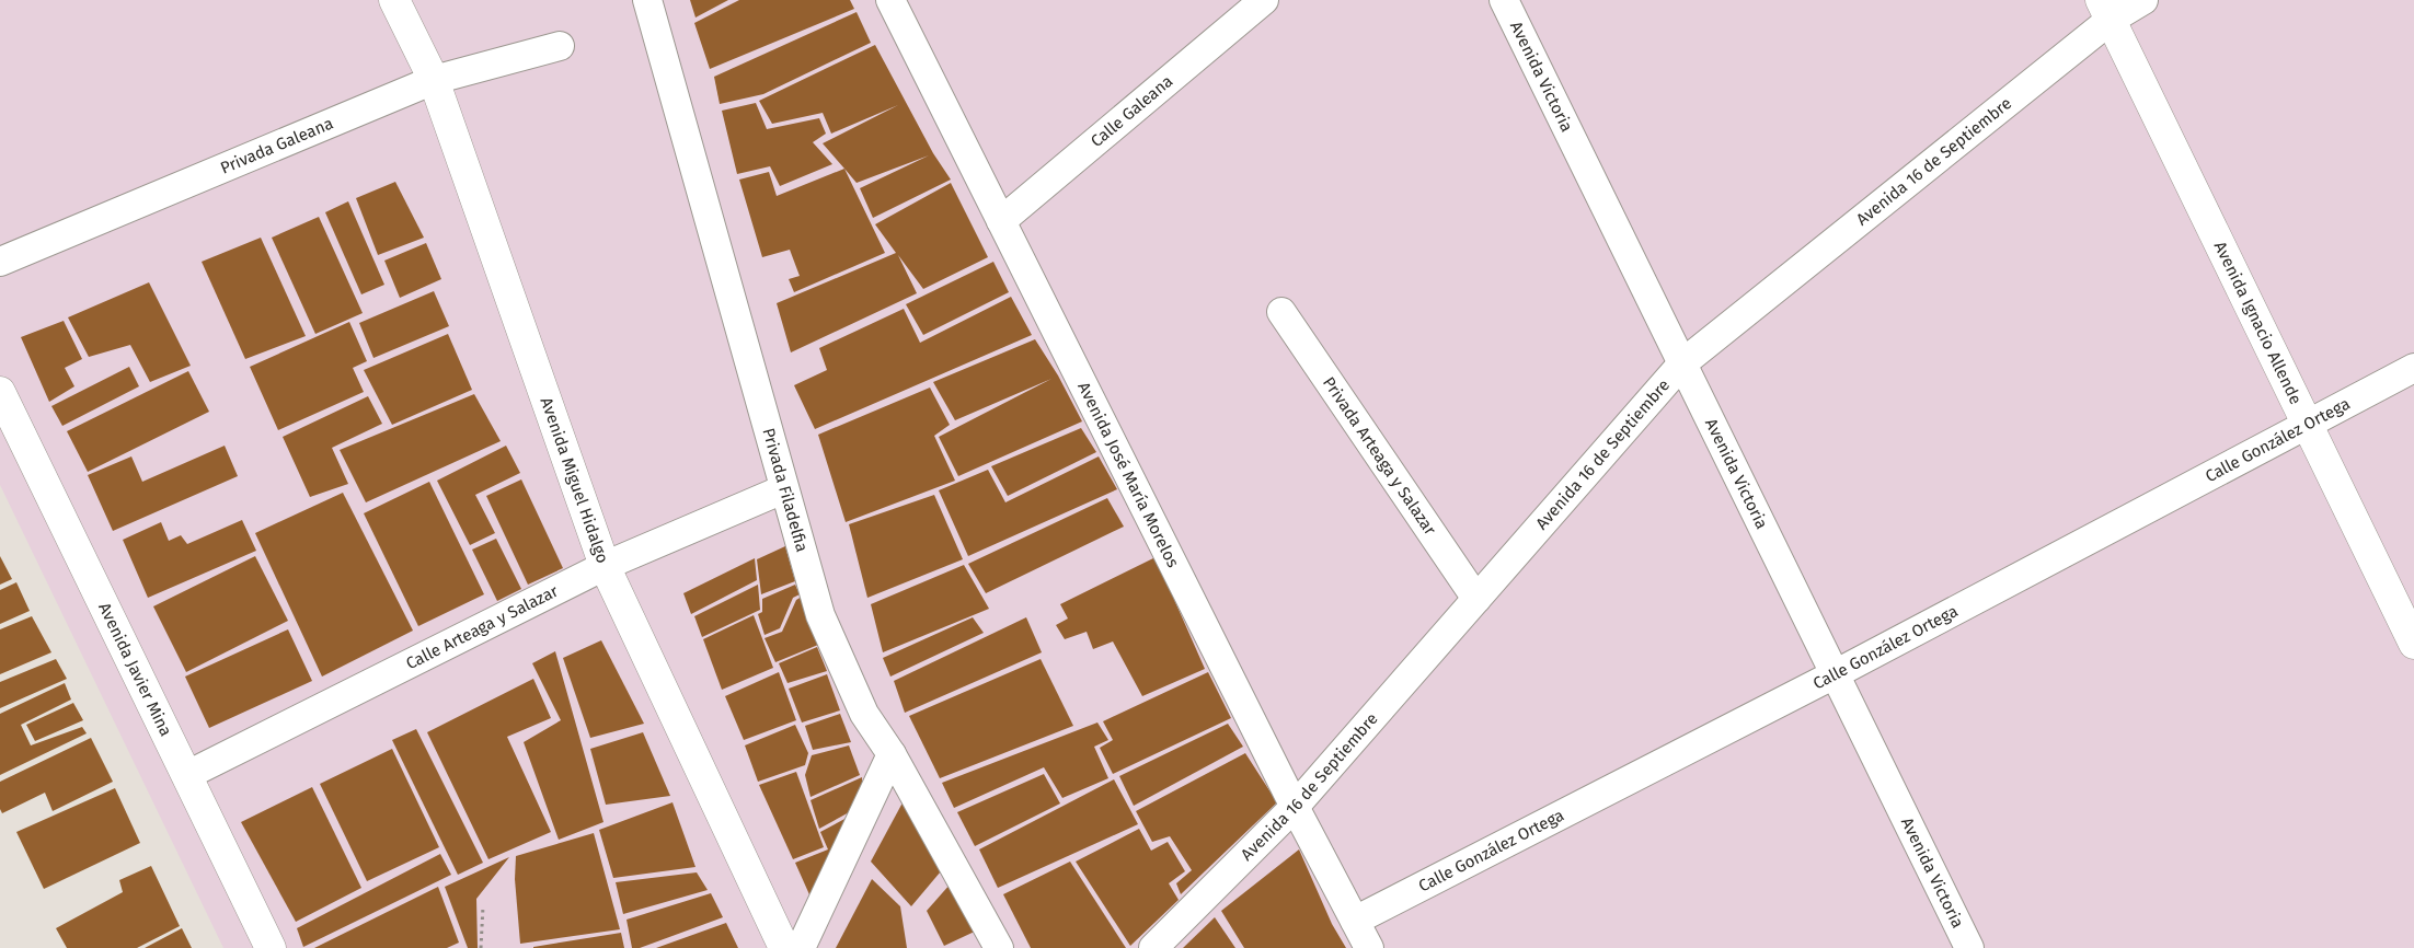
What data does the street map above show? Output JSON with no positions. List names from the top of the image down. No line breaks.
{"streets":{"main road":["Avenida Ignacio Allende","Avenida Miguel Hidalgo","Avenida Javier Mina"],"street":["Avenida Victoria","Calle Galeana","Privada Galeana","Avenida 16 de Septiembre","Calle González Ortega","Privada Arteaga y Salazar","Avenida José María Morelos","Privada Filadelfia","Calle Arteaga y Salazar"]},"crossings":[["Avenida Victoria","Avenida 16 de Septiembre"],["Avenida Victoria","Calle González Ortega"],["Calle Galeana","Avenida José María Morelos"],["Privada Galeana","Avenida Miguel Hidalgo"],["Avenida 16 de Septiembre","Avenida Ignacio Allende"],["Avenida 16 de Septiembre","Privada Arteaga y Salazar"],["Avenida 16 de Septiembre","Avenida José María Morelos"],["Avenida Ignacio Allende","Calle González Ortega"],["Calle González Ortega","Avenida José María Morelos"],["Avenida Miguel Hidalgo","Calle Arteaga y Salazar"],["Privada Filadelfia","Calle Arteaga y Salazar"],["Calle Arteaga y Salazar","Avenida Javier Mina"]]}
